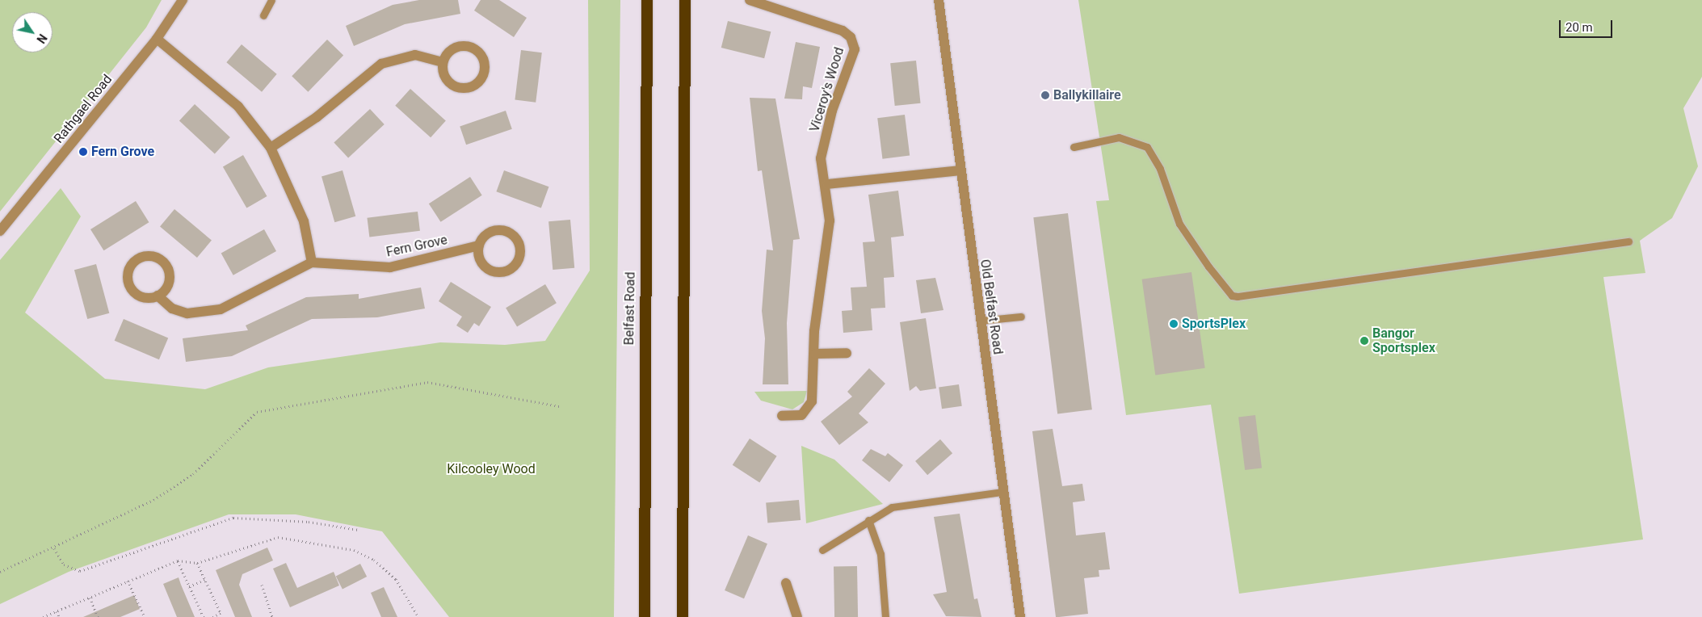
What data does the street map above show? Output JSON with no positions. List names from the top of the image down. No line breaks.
{"streets":{"highway":["Belfast Road"],"street":["Viceroy's Wood","Rathgael Road","Fern Grove","Old Belfast Road"]},"parks":["Kilcooley Wood"],"places":["Ballykillaire","Fern Grove","SportsPlex","Bangor Sportsplex"],"scale_bar":"20 m","north":"bottom right"}
